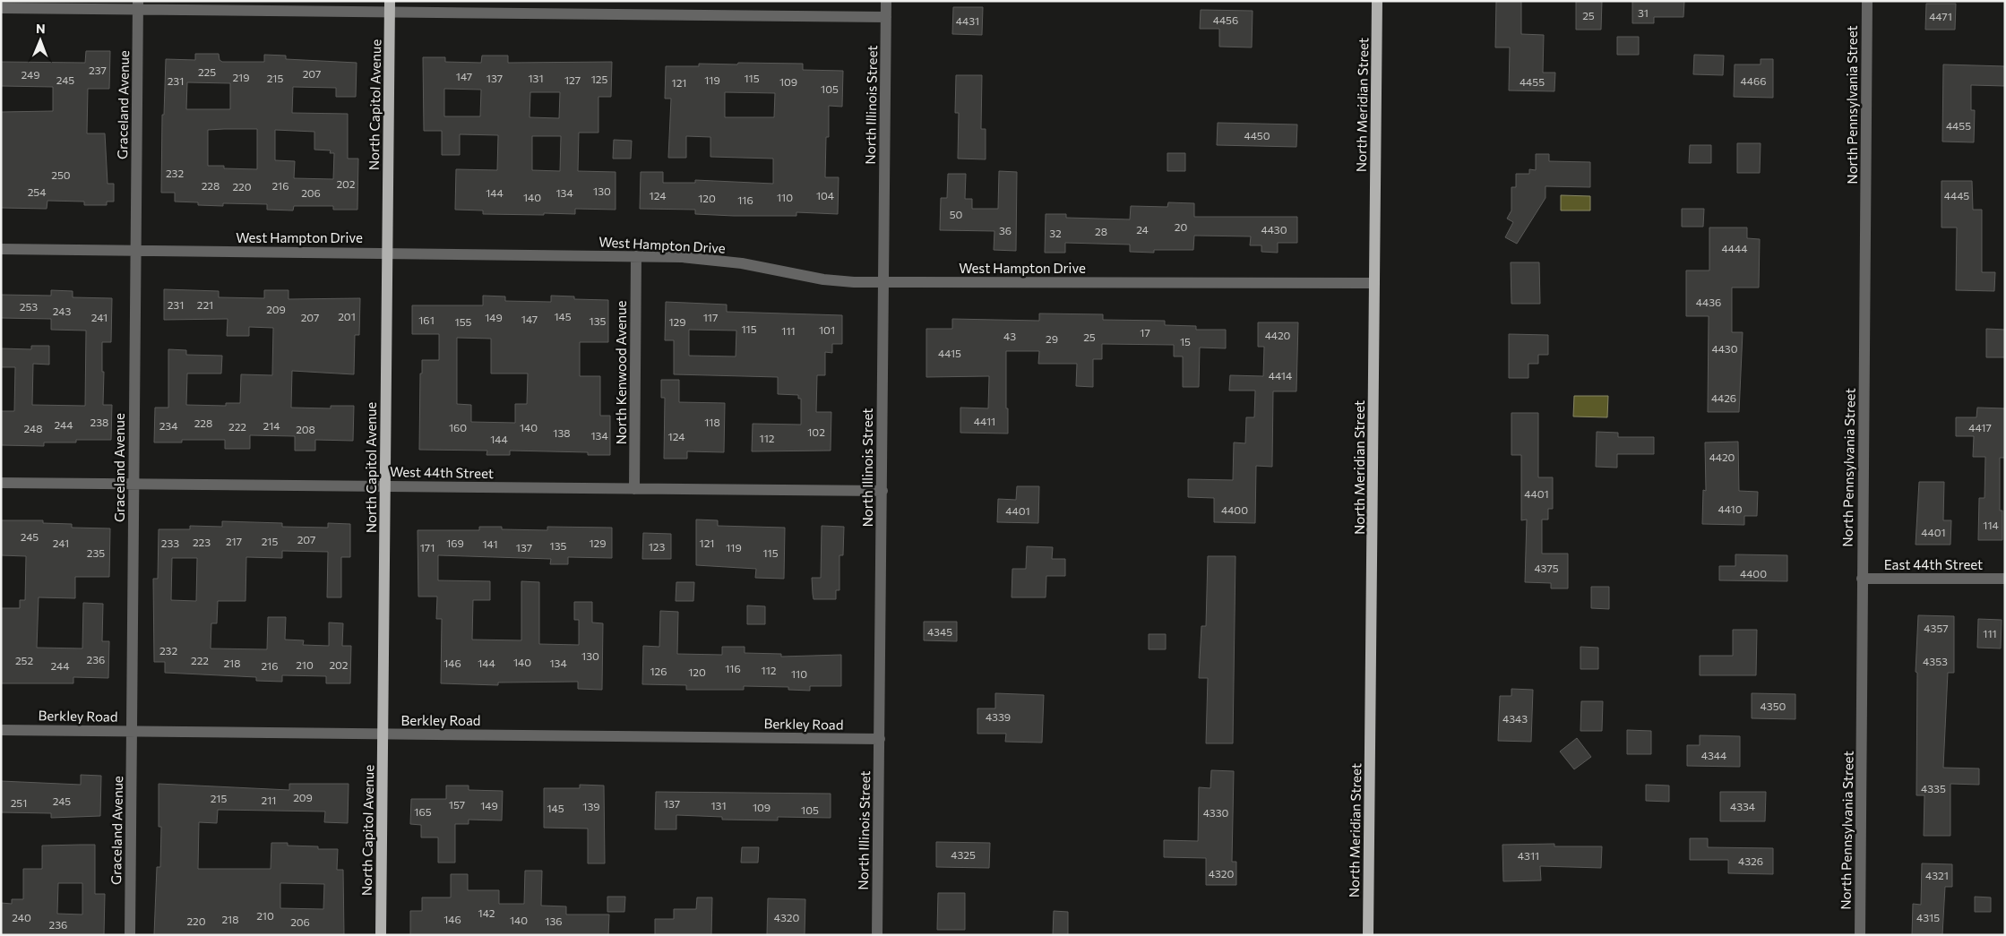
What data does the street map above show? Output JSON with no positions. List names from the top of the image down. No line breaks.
{"streets":{"main road":["North Capitol Avenue","North Meridian Street"],"street":["Graceland Avenue","North Illinois Street","North Pennsylvania Street","West Hampton Drive","North Kenwood Avenue","West 44th Street","East 44th Street","Berkley Road"]},"crossings":[["Graceland Avenue","West Hampton Drive"],["Graceland Avenue","West 44th Street"],["Graceland Avenue","Berkley Road"],["North Capitol Avenue","West Hampton Drive"],["North Capitol Avenue","West 44th Street"],["North Capitol Avenue","Berkley Road"],["North Illinois Street","West Hampton Drive"],["North Illinois Street","West 44th Street"],["North Illinois Street","Berkley Road"],["North Meridian Street","West Hampton Drive"],["North Pennsylvania Street","East 44th Street"],["West Hampton Drive","North Kenwood Avenue"],["North Kenwood Avenue","West 44th Street"]],"house_numbers":["31","25","4471","4456","4431","237","225","207","249","147","219","215","137","131","115","125","245","127","119","231","4466","109","4455","121","105","4455","4450","232","250","202","228","216","220","130","254","206","144","134","124","104","4445","140","110","120","116","50","20","24","4430","36","28","32","4444","4436","231","221","253","209","243","201","145","241","207","149","117","147","161","135","155","129","115","101","111","17","4420","43","25","29","15","4430","4415","4414","4426","4411","238","118","228","244","234","214","222","160","140","4417","248","208","102","138","134","124","112","144","4420","4401","4410","4400","4401","114","4401","245","207","217","215","223","241","233","169","129","121","141","135","123","171","137","119","235","115","4375","4400","4357","4345","111","232","130","236","252","222","4353","140","218","146","144","134","210","202","244","216","116","112","126","120","110","4350","4339","4343","4344","4335","209","215","211","245","251","137","157","149","131","139","4334","109","145","105","165","4330","4325","4311","4326","4320","4321","142","210","240","4320","4315","218","146","140","220","136","206","236"],"north":"top"}
